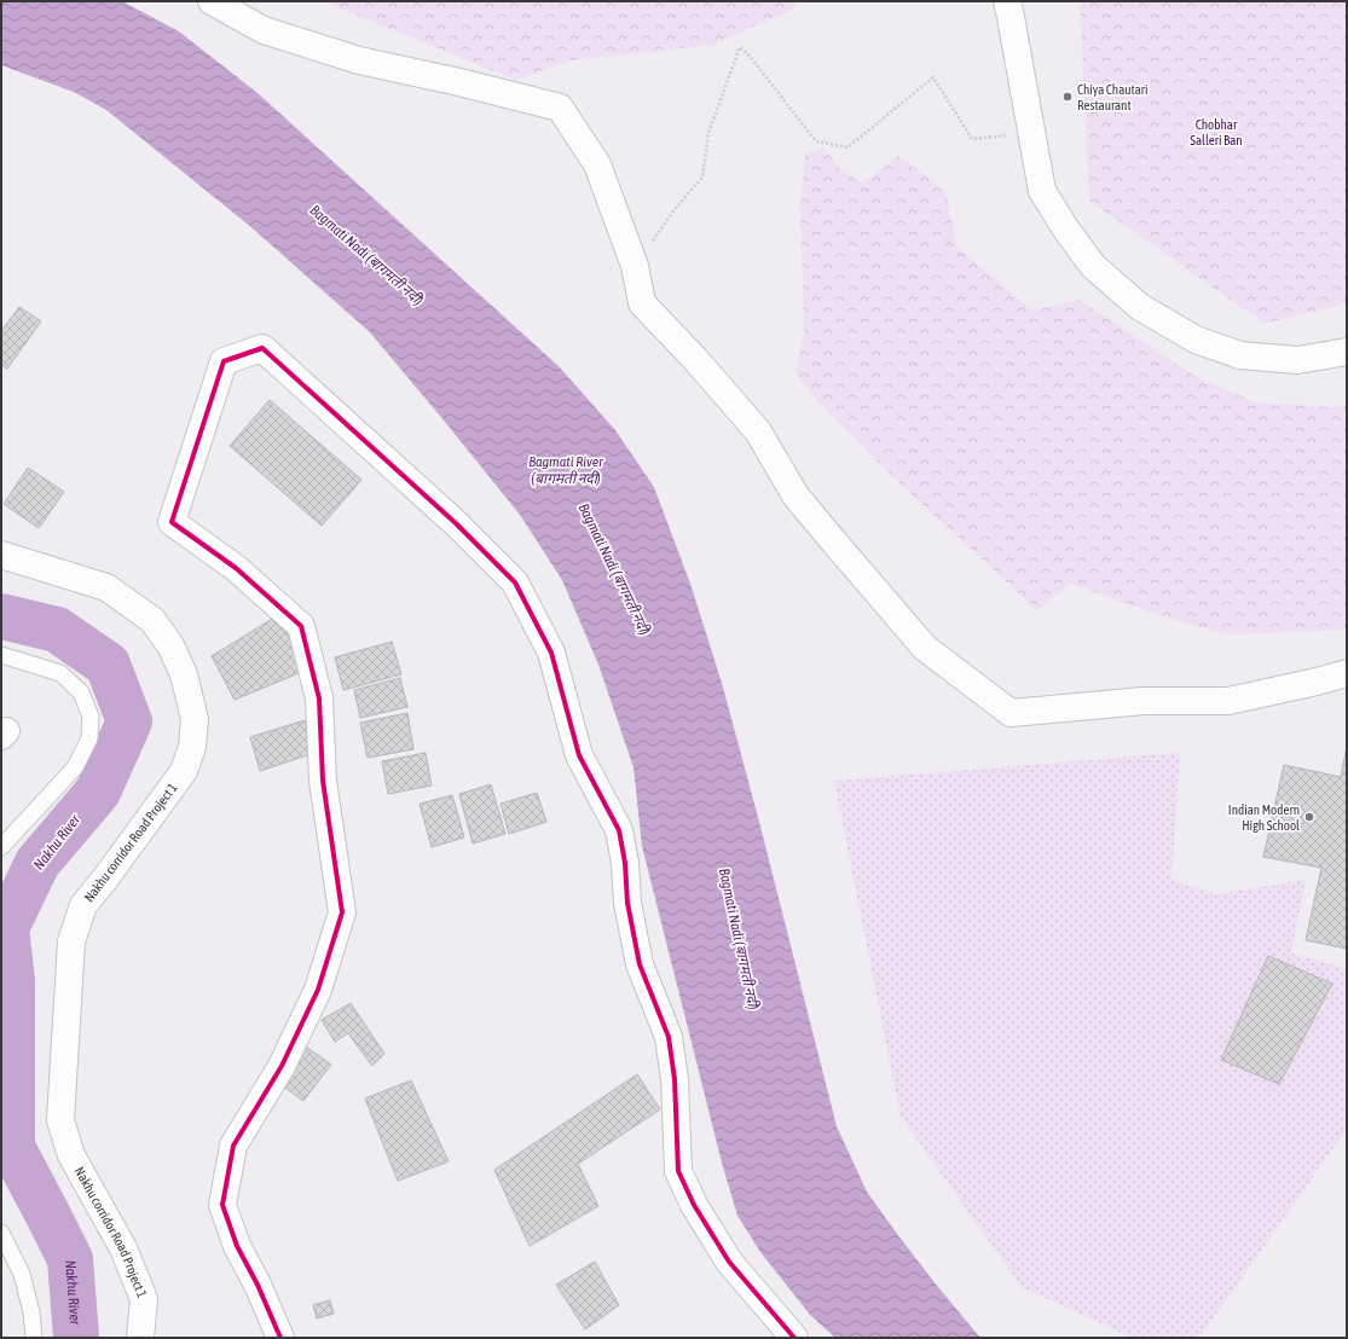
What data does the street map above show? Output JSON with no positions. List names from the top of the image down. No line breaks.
{"streets":{"street":["Nakhu corridor Road Project 1"]},"water":["Bagmati Nadi (बागमती नदी)","Bagmati River (बागमती नदी)","Nakhu River"],"parks":["Chobhar Salleri Ban"],"places":["Chiya Chautari Restaurant","Indian Modern High School"]}
